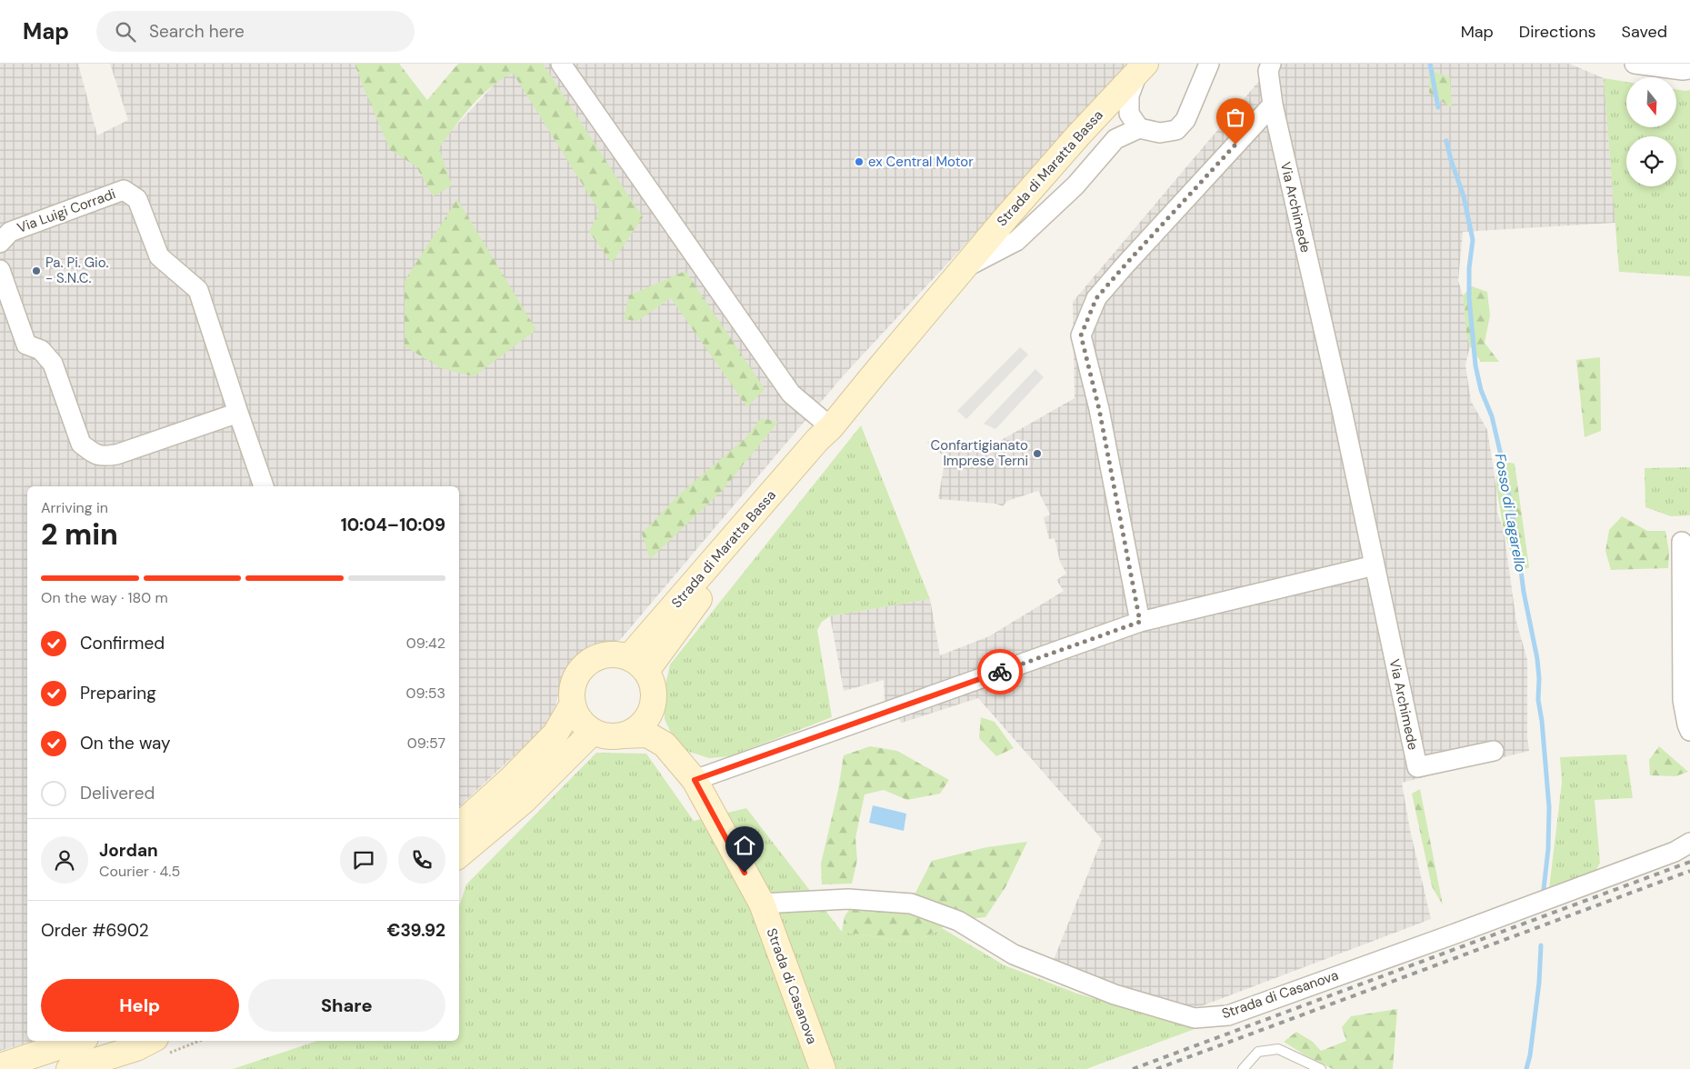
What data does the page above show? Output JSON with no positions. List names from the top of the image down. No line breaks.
{"streets":{"main road":["Strada di Maratta Bassa","Strada di Casanova"],"street":["Via Archimede","Via Luigi Corradi"]},"crossings":[["Strada di Maratta Bassa","Strada di Casanova"]],"water":["Fosso di Lagarello"],"places":["ex Central Motor","Pa. Pi. Gio. - S.N.C.","Confartigianato Imprese Terni"],"north":"bottom","page":{"header":"Map","search":"Search here","nav":["Map","Directions","Saved"],"heading":["2 min","Arriving in","10:04–10:09"],"panel":["Jordan","Courier · 4.5","Order #6902","€39.92"],"bar":"On the way · 180 m","list":[["Confirmed","09:42"],["Preparing","09:53"],["On the way","09:57"],"Delivered"],"buttons":["Help","Share"]}}
